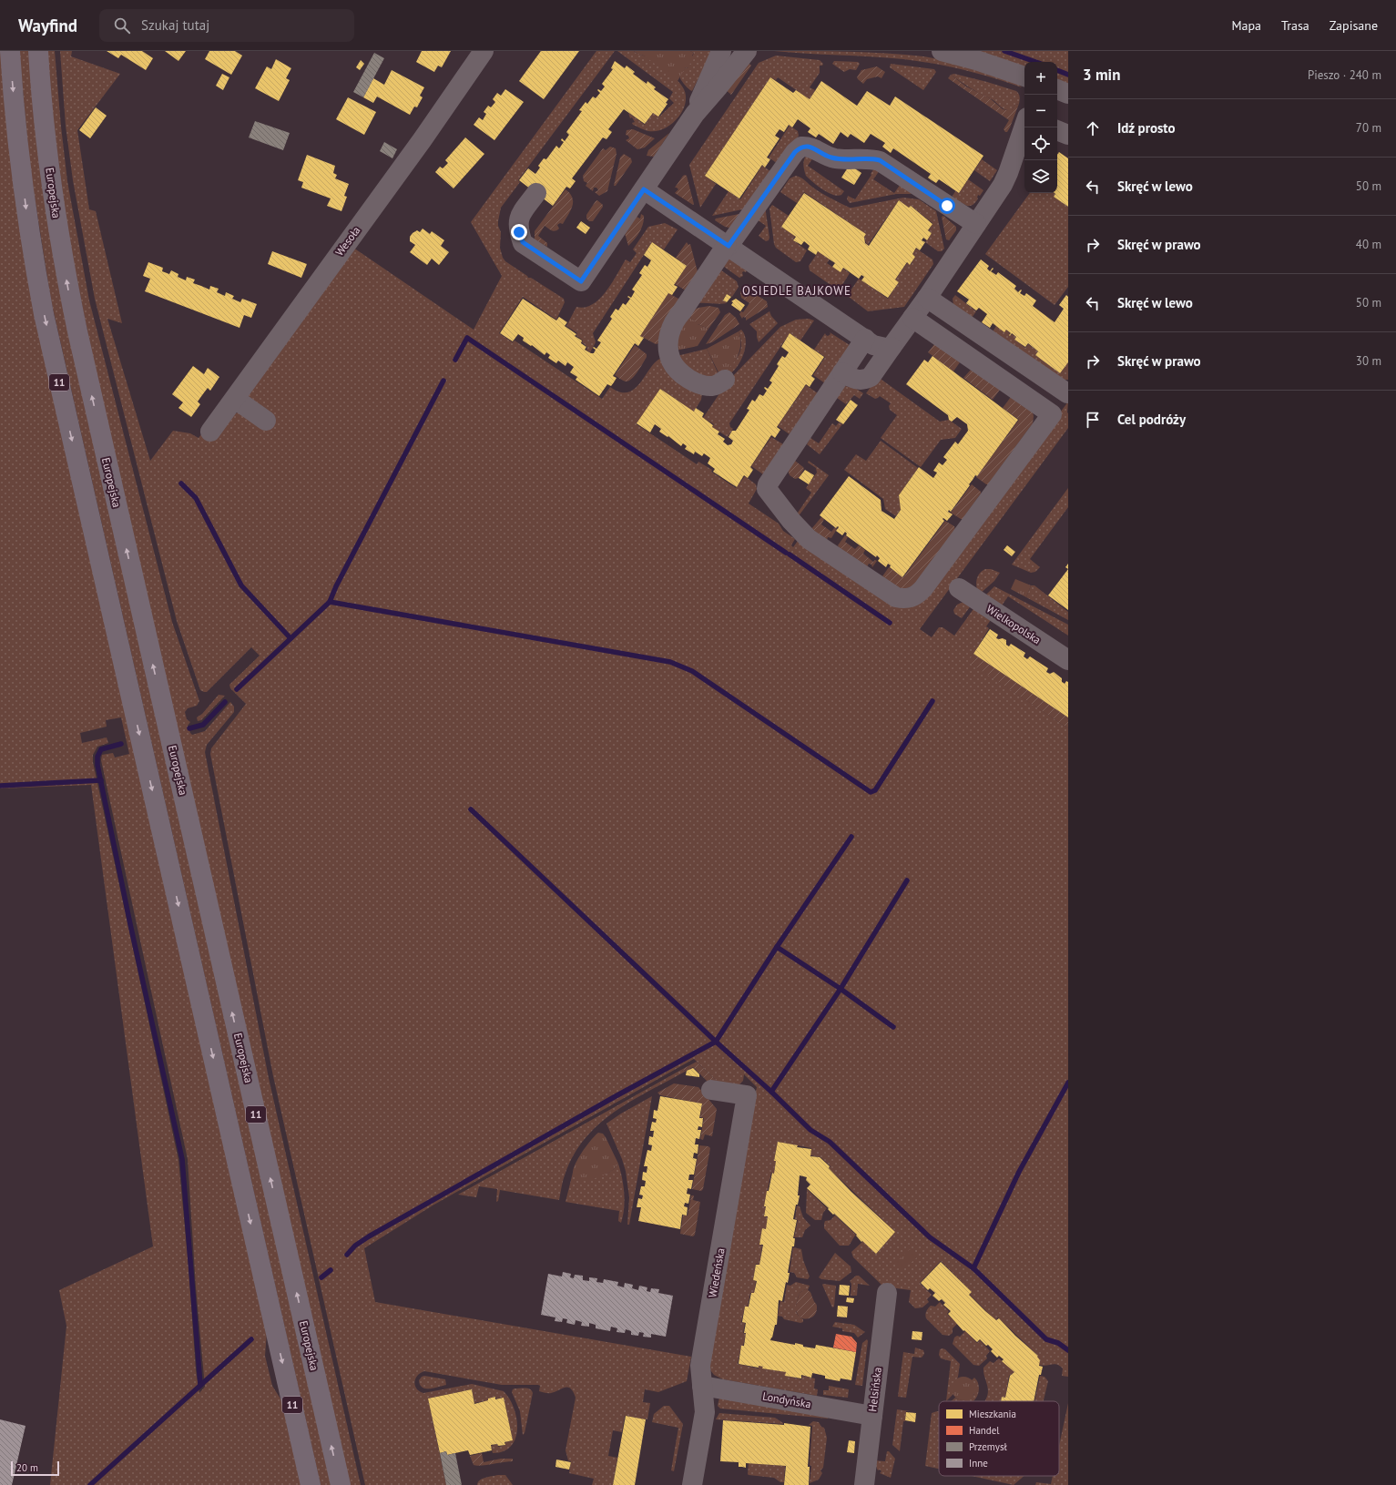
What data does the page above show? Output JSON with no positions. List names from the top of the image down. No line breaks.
{"streets":{"main road":["Europejska","11"],"street":["Wesoła","Wielkopolska","Wiedeńska","Helsińska","Londyńska"]},"crossings":[["Wiedeńska","Londyńska"],["Helsińska","Londyńska"]],"districts":["OSIEDLE BAJKOWE"],"legend":["Mieszkania","Handel","Przemysł","Inne"],"scale_bar":"20 m","page":{"header":"Wayfind","search":"Szukaj tutaj","nav":["Mapa","Trasa","Zapisane"],"heading":["3 min","Pieszo · 240 m"],"map_buttons":["+","−"],"list":[["Idź prosto","70 m"],["Skręć w lewo","50 m"],["Skręć w prawo","40 m"],["Skręć w lewo","50 m"],["Skręć w prawo","30 m"],"Cel podróży"],"scale":"20 m"}}
